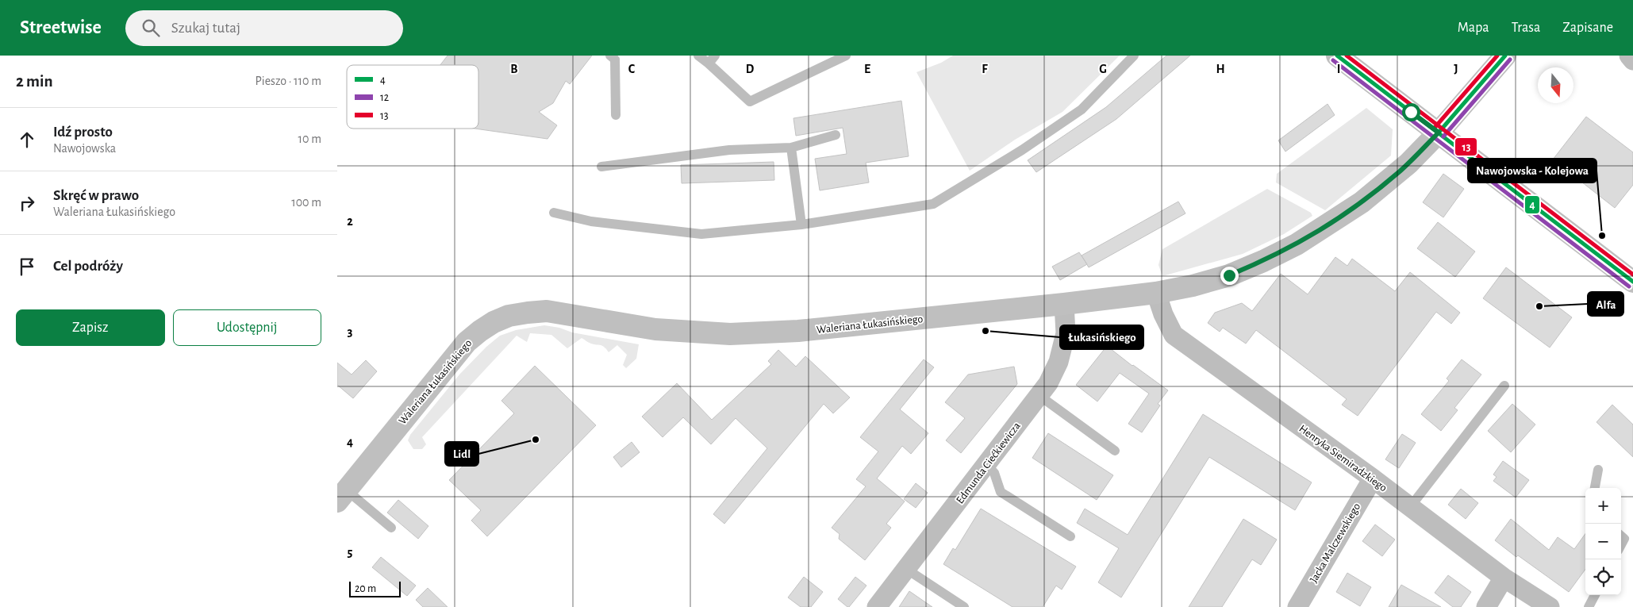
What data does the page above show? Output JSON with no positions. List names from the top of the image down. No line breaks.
{"streets":{"street":["Waleriana Łukasińskiego","Henryka Siemiradzkiego","Edmunda Ciećkiewicza","Jacka Malczewskiego"]},"crossings":[["Waleriana Łukasińskiego","Henryka Siemiradzkiego"],["Waleriana Łukasińskiego","Edmunda Ciećkiewicza"],["Henryka Siemiradzkiego","Jacka Malczewskiego"]],"places":["Nawojowska - Kolejowa","Alfa","Łukasińskiego","Lidl"],"lines":["transit line 4","transit line 13","transit line 12"],"legend":["4","12","13"],"scale_bar":"20 m","north":"bottom","page":{"header":"Streetwise","search":"Szukaj tutaj","nav":["Mapa","Trasa","Zapisane"],"heading":["2 min","Pieszo · 110 m"],"list":[["Idź prosto","Nawojowska","10 m"],["Skręć w prawo","Waleriana Łukasińskiego","100 m"],"Cel podróży"],"buttons":["Zapisz","Udostępnij"],"map_buttons":["+","−"],"scale":"20 m"},"grid":{"columns":["B","C","D","E","F","G","H","I","J"],"rows":["2","3","4","5"]}}
